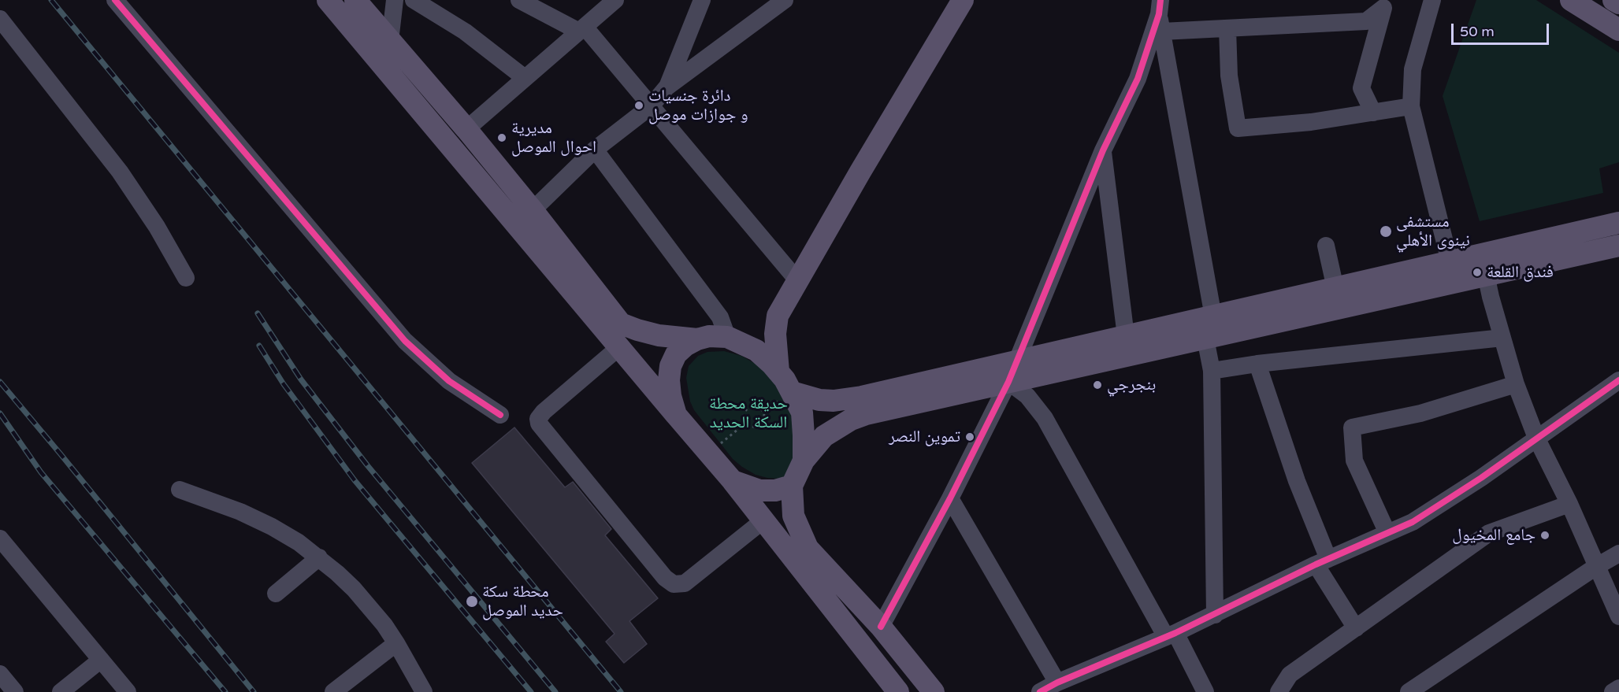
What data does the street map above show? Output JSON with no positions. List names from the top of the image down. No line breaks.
{"parks":["حديقة محطة السكة الحديد"],"places":["دائرة جنسيات و جوازات موصل","مديرية احوال الموصل","مستشفى نينوى الأهلي","فندق القلعة","بنجرجي","تموين النصر","جامع المخيول","محطة سكة حديد الموصل"],"scale_bar":"50 m"}
